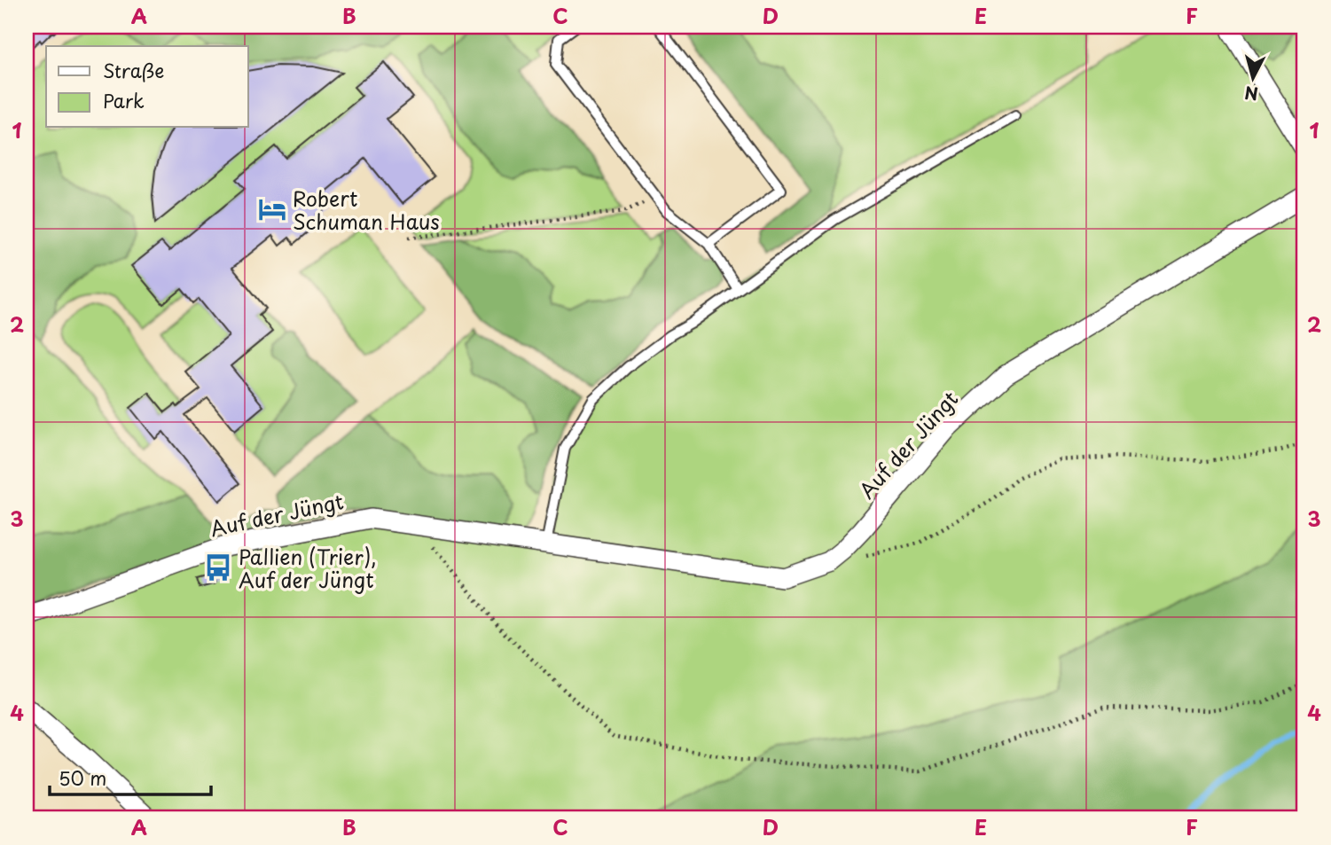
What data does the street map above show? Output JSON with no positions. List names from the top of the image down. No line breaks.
{"streets":{"street":["Auf der Jüngt"]},"places":{"hotel":["Robert Schuman Haus"],"bus stop":["Pallien (Trier), Auf der Jüngt"]},"legend":["Straße","Park"],"scale_bar":"50 m","north":"bottom","grid":{"columns":["A","B","C","D","E","F"],"rows":["1","2","3","4"]}}
